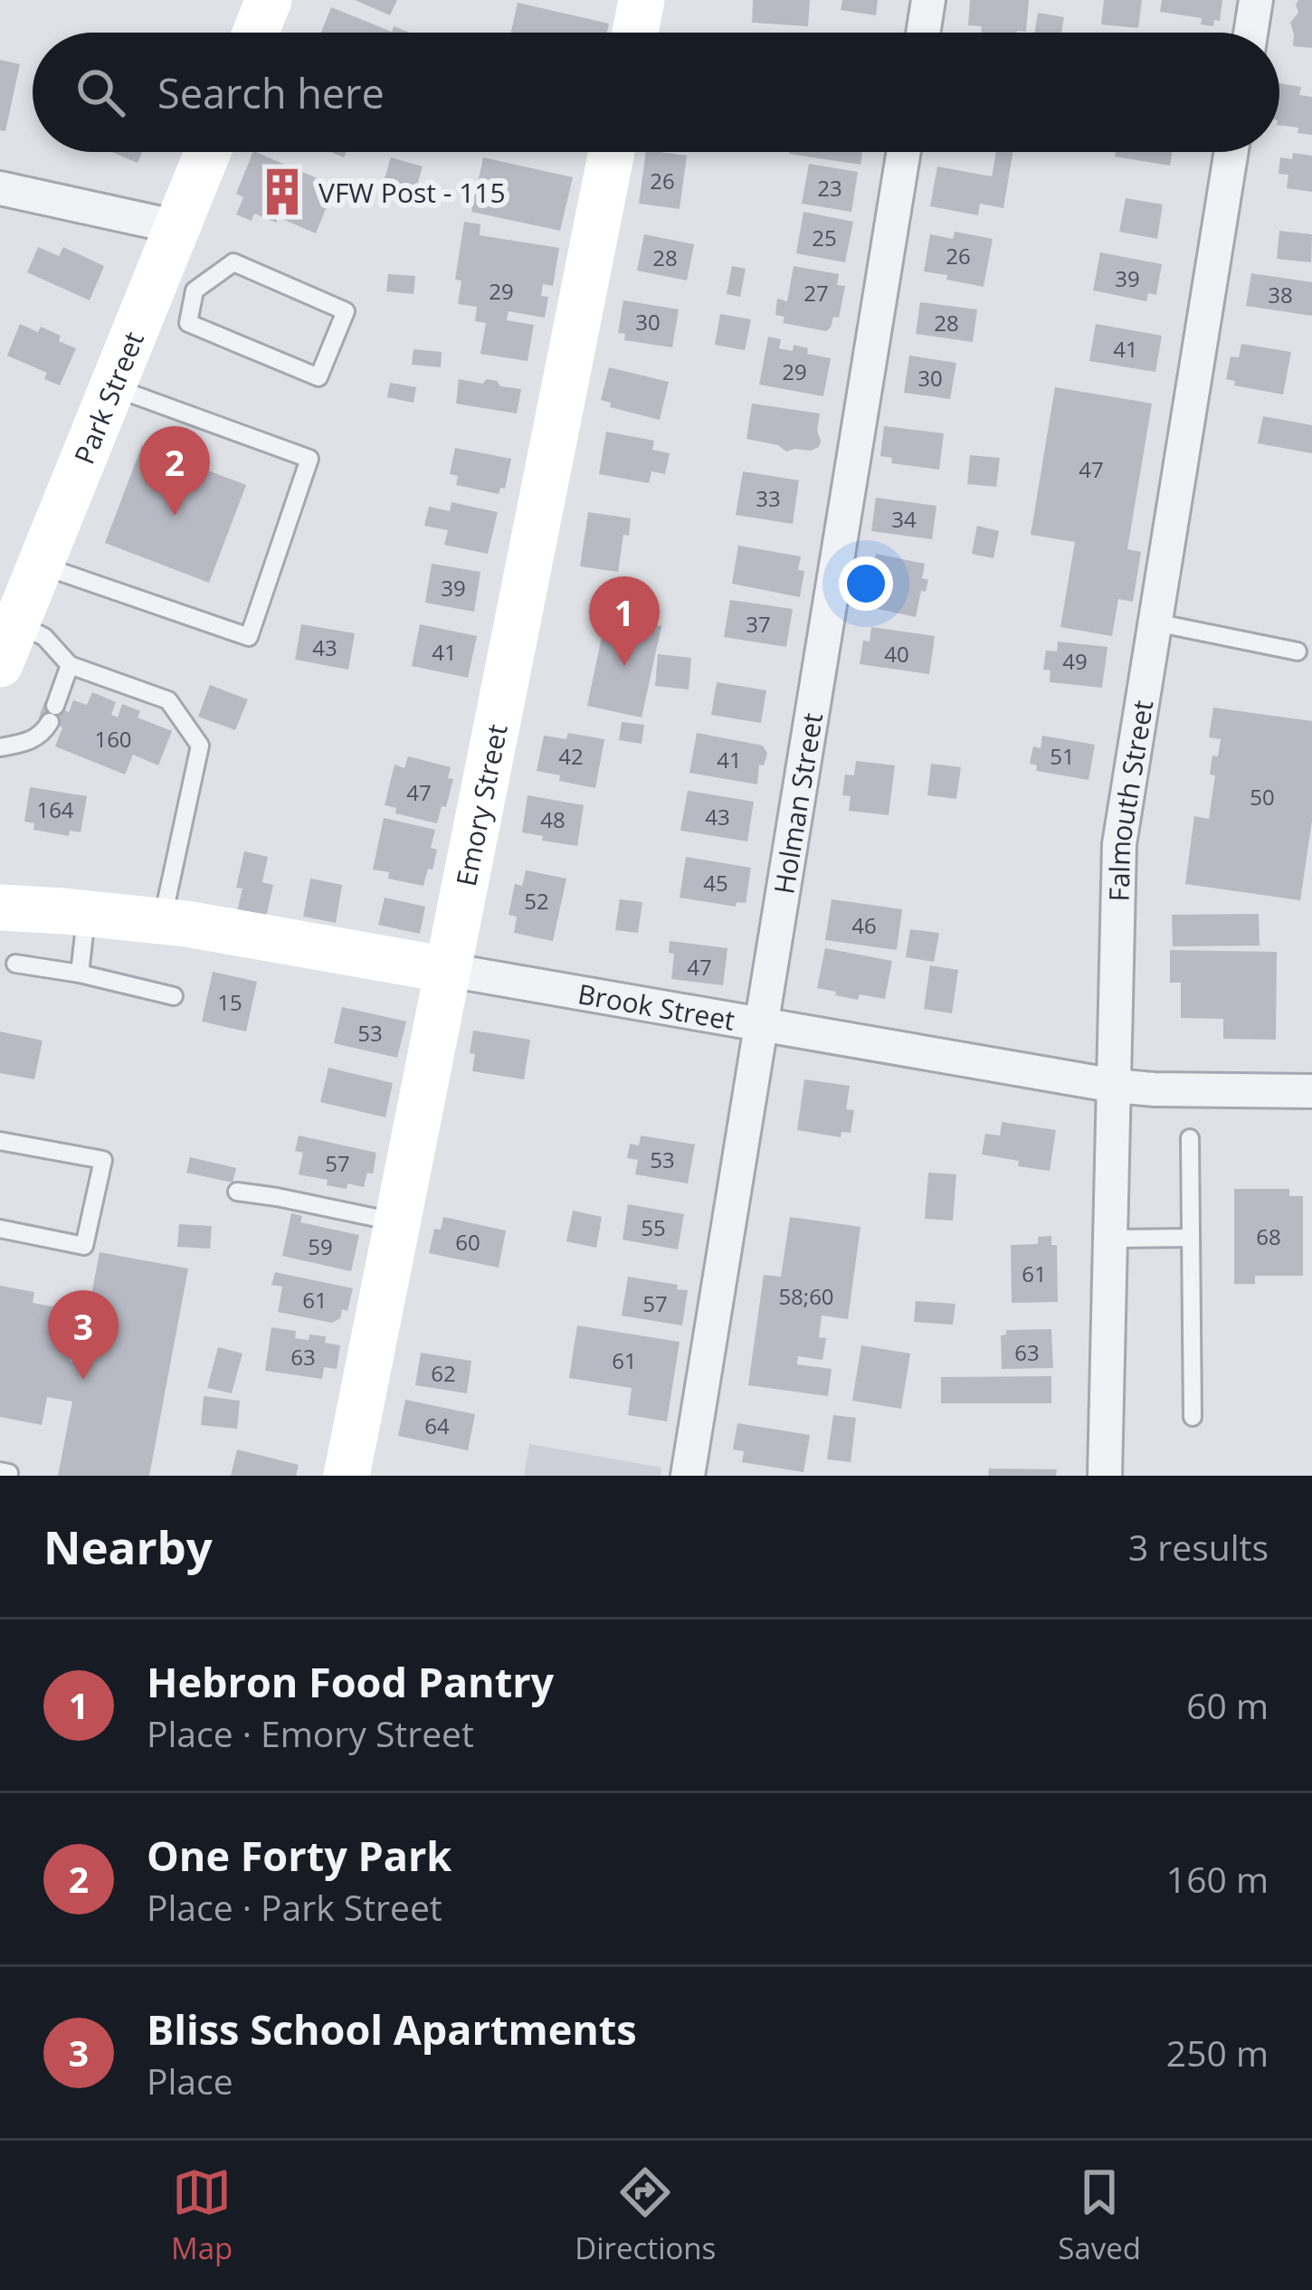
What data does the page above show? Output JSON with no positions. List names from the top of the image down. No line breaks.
{"streets":{"main road":["Park Street","Emory Street","Brook Street"],"street":["Falmouth Street","Holman Street"]},"crossings":[["Falmouth Street","Brook Street"],["Emory Street","Brook Street"],["Holman Street","Brook Street"]],"places":{"building":["VFW Post - 115"]},"house_numbers":["26","23","25","26","28","39","29","27","38","30","28","41","29","30","47","33","34","39","37","43","41","40","49","160","42","51","41","47","50","164","43","48","45","52","46","47","15","53","53","57","55","68","60","59","61","58;60","61","57","63","63","61","62","64"],"page":{"search":"Search here","pins":["2","1","3"],"heading":["Nearby","3 results"],"list":[{"mark":"1","name":"Hebron Food Pantry","note":"Place · Emory Street","value":"60 m"},{"mark":"2","name":"One Forty Park","note":"Place · Park Street","value":"160 m"},{"mark":"3","name":"Bliss School Apartments","note":"Place","value":"250 m"}],"nav":["Map","Directions","Saved"]}}
